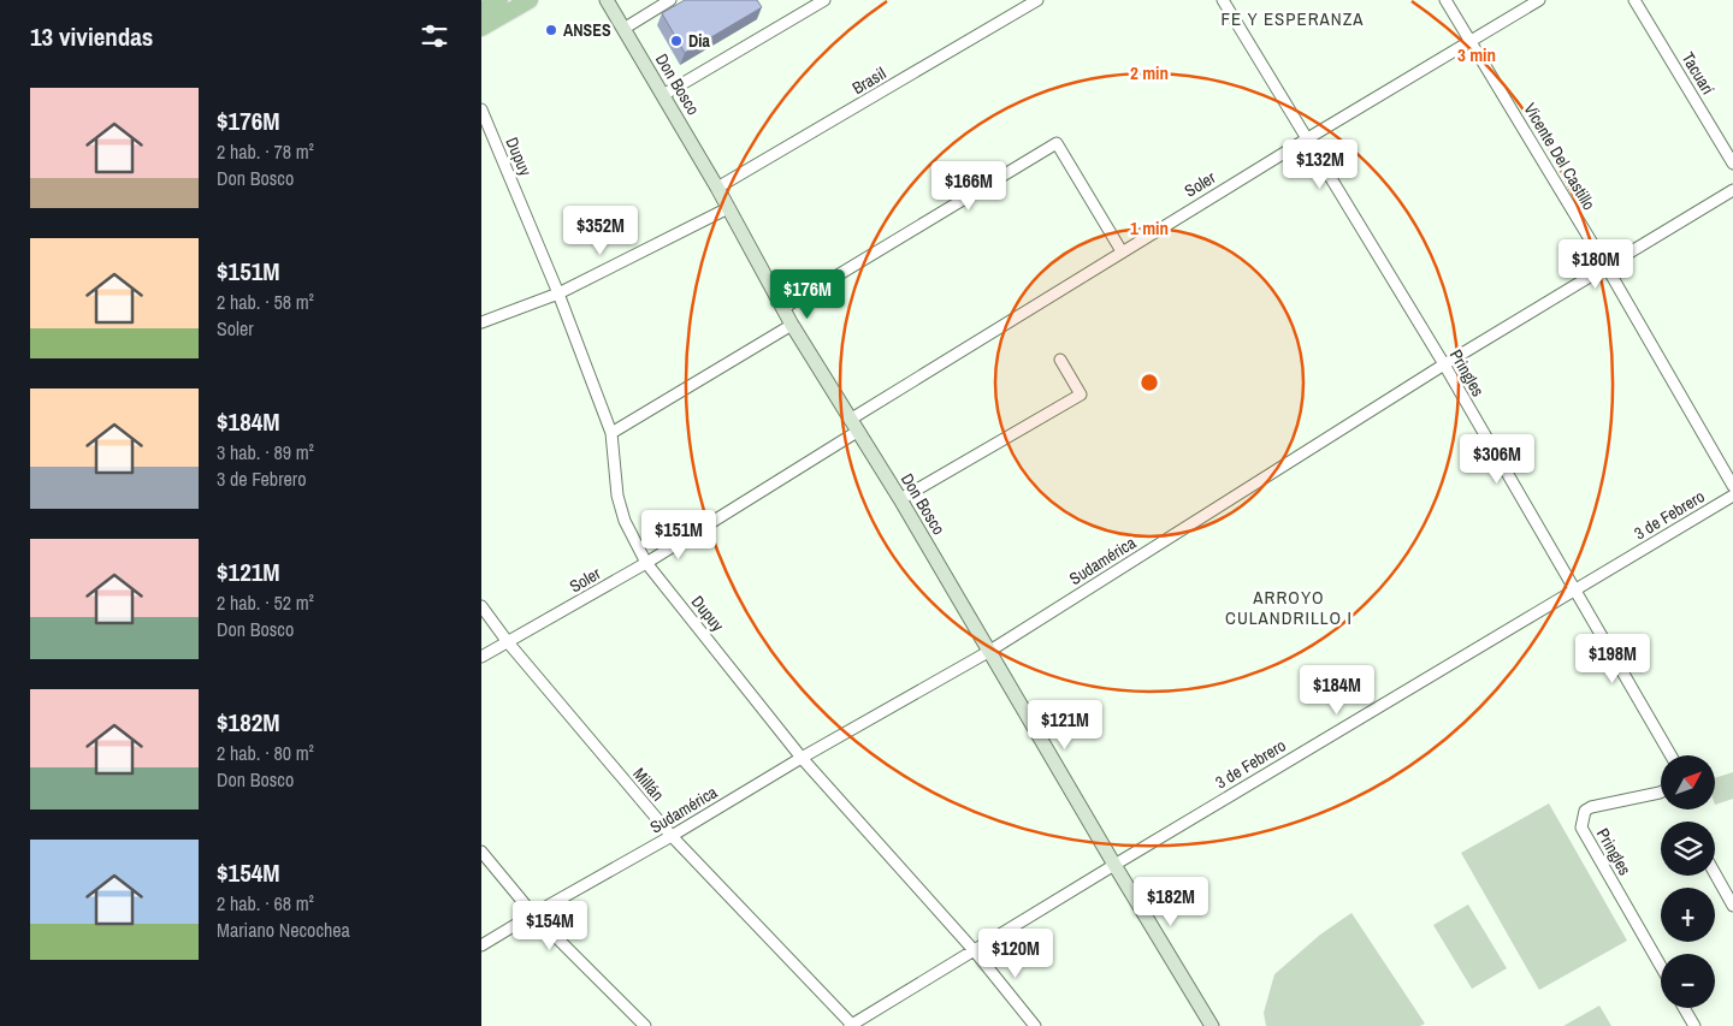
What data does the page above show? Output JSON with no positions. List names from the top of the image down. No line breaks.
{"streets":{"main road":["Don Bosco"],"street":["Tacuarí","Brasil","Dupuy","Vicente Del Castillo","Soler","Pringles","3 de Febrero","Sudamérica","Millán"]},"crossings":[["Brasil","Don Bosco"],["Don Bosco","Soler"],["Don Bosco","3 de Febrero"],["Don Bosco","Sudamérica"],["Dupuy","Soler"],["Dupuy","3 de Febrero"],["Dupuy","Sudamérica"],["Vicente Del Castillo","Soler"],["Vicente Del Castillo","Sudamérica"],["Soler","Pringles"],["Soler","Millán"],["Pringles","3 de Febrero"],["Pringles","Sudamérica"],["3 de Febrero","Millán"],["Sudamérica","Millán"]],"districts":["FE Y ESPERANZA","ARROYO CULANDRILLO I"],"places":["ANSES","Dia"],"north":"top right","page":{"heading":"13 viviendas","list":[{"name":"$176M","note":"2 hab. · 78 m² · Don Bosco"},{"name":"$151M","note":"2 hab. · 58 m² · Soler"},{"name":"$184M","note":"3 hab. · 89 m² · 3 de Febrero"},{"name":"$121M","note":"2 hab. · 52 m² · Don Bosco"},{"name":"$182M","note":"2 hab. · 80 m² · Don Bosco"},{"name":"$154M","note":"2 hab. · 68 m² · Mariano Necochea"}],"price":["$132M","$166M","$352M","$180M","$176M","$306M","$151M","$198M","$184M","$121M","$182M","$154M","$120M"],"map_buttons":["+","−"]},"rings":["3 min","2 min","1 min"]}
